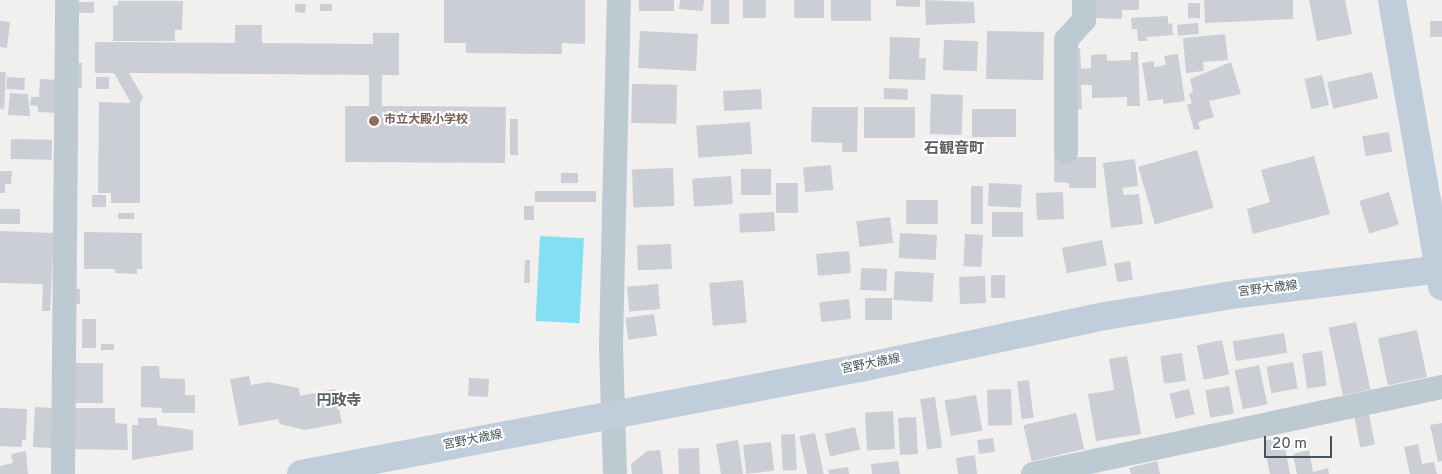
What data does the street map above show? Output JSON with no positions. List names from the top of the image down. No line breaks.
{"streets":{"main road":["宮野大歳線"]},"districts":["石観音町","円政寺"],"places":["市立大殿小学校"],"scale_bar":"20 m"}
